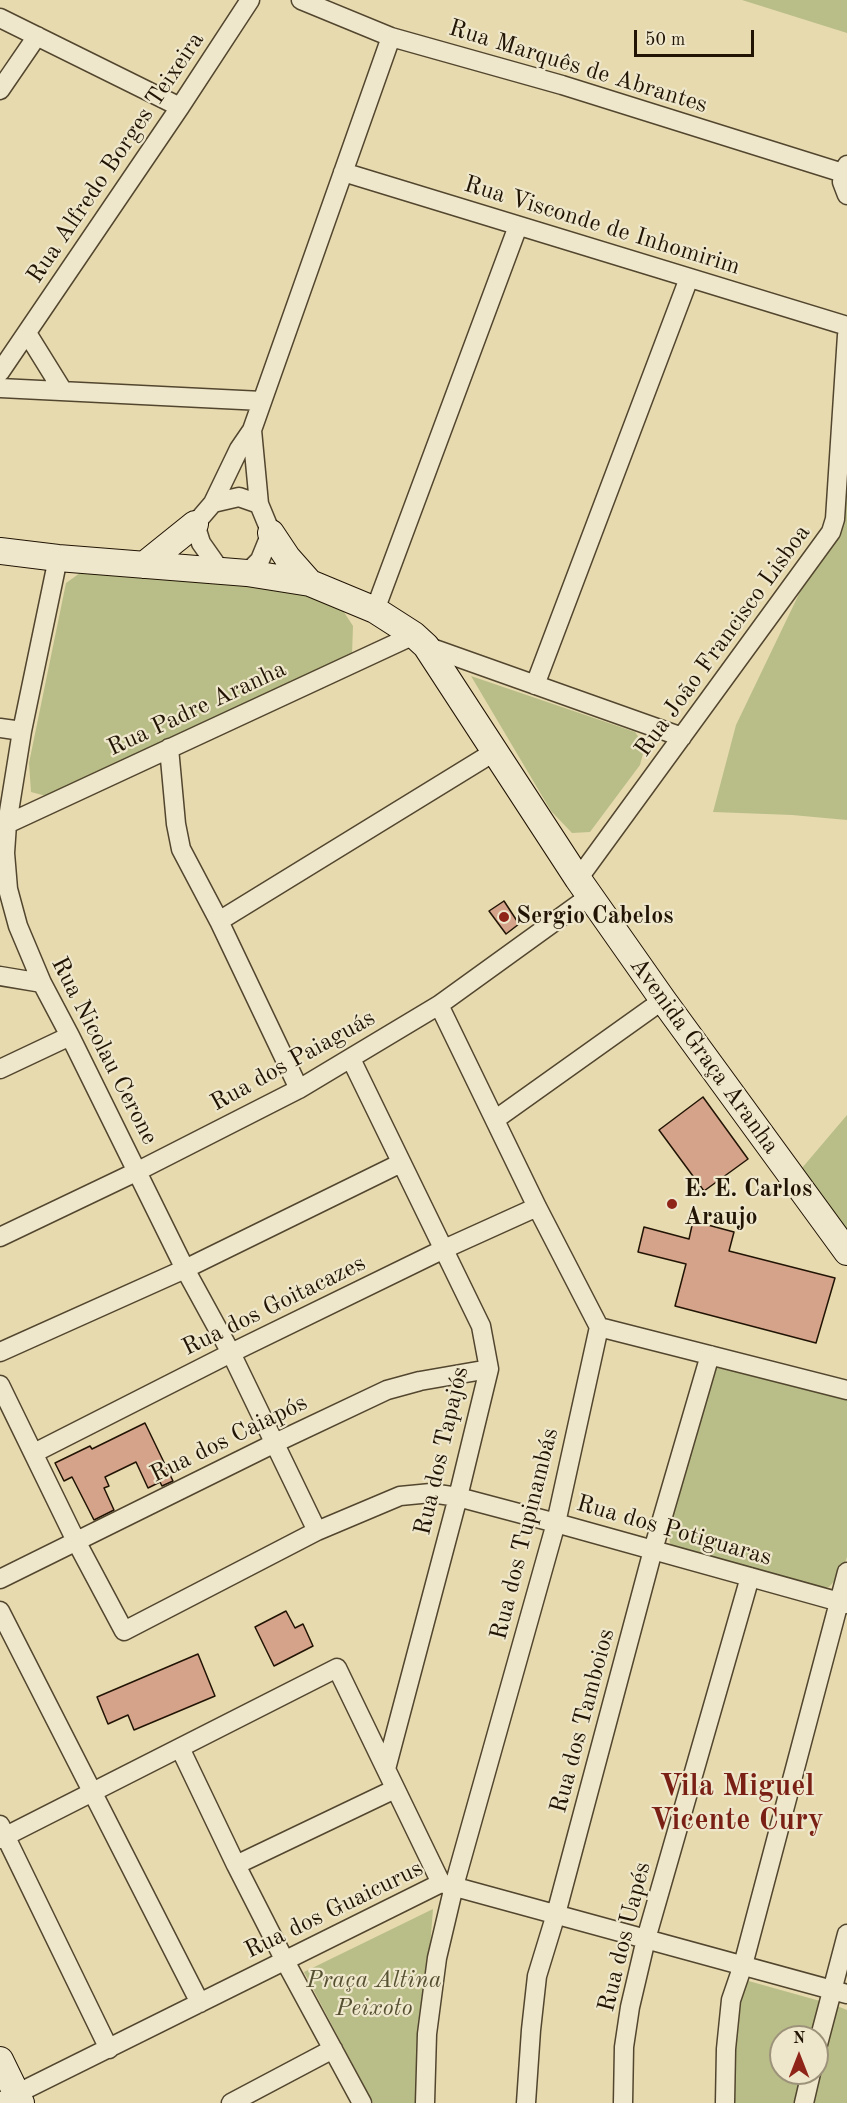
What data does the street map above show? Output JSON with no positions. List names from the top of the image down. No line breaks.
{"streets":{"street":["Rua Marquês de Abrantes","Rua Alfredo Borges Teixeira","Rua Visconde de Inhomirim","Rua João Francisco Lisboa","Rua Padre Aranha","Rua Nicolau Cerone","Avenida Graça Aranha","Rua dos Paiaguás","Rua dos Goitacazes","Rua dos Caiapós","Rua dos Tapajós","Rua dos Potiguaras","Rua dos Tupinambás","Rua dos Tamboios","Rua dos Guaicurus","Rua dos Uapés"]},"crossings":[["Rua João Francisco Lisboa","Avenida Graça Aranha"],["Rua João Francisco Lisboa","Rua dos Paiaguás"],["Rua Padre Aranha","Rua Nicolau Cerone"],["Rua Padre Aranha","Avenida Graça Aranha"],["Rua Nicolau Cerone","Rua dos Paiaguás"],["Rua Nicolau Cerone","Rua dos Goitacazes"],["Rua Nicolau Cerone","Rua dos Caiapós"],["Rua Nicolau Cerone","Rua dos Potiguaras"],["Avenida Graça Aranha","Rua dos Paiaguás"],["Rua dos Paiaguás","Rua dos Tapajós"],["Rua dos Goitacazes","Rua dos Tapajós"],["Rua dos Caiapós","Rua dos Tapajós"],["Rua dos Caiapós","Rua dos Potiguaras"],["Rua dos Tapajós","Rua dos Potiguaras"],["Rua dos Potiguaras","Rua dos Tupinambás"],["Rua dos Potiguaras","Rua dos Tamboios"],["Rua dos Potiguaras","Rua dos Uapés"],["Rua dos Tupinambás","Rua dos Guaicurus"],["Rua dos Tamboios","Rua dos Guaicurus"],["Rua dos Guaicurus","Rua dos Uapés"]],"districts":["Vila Miguel Vicente Cury"],"parks":["Praça Altina Peixoto"],"places":["Sergio Cabelos","E. E. Carlos Araujo"],"scale_bar":"50 m","north":"top"}
